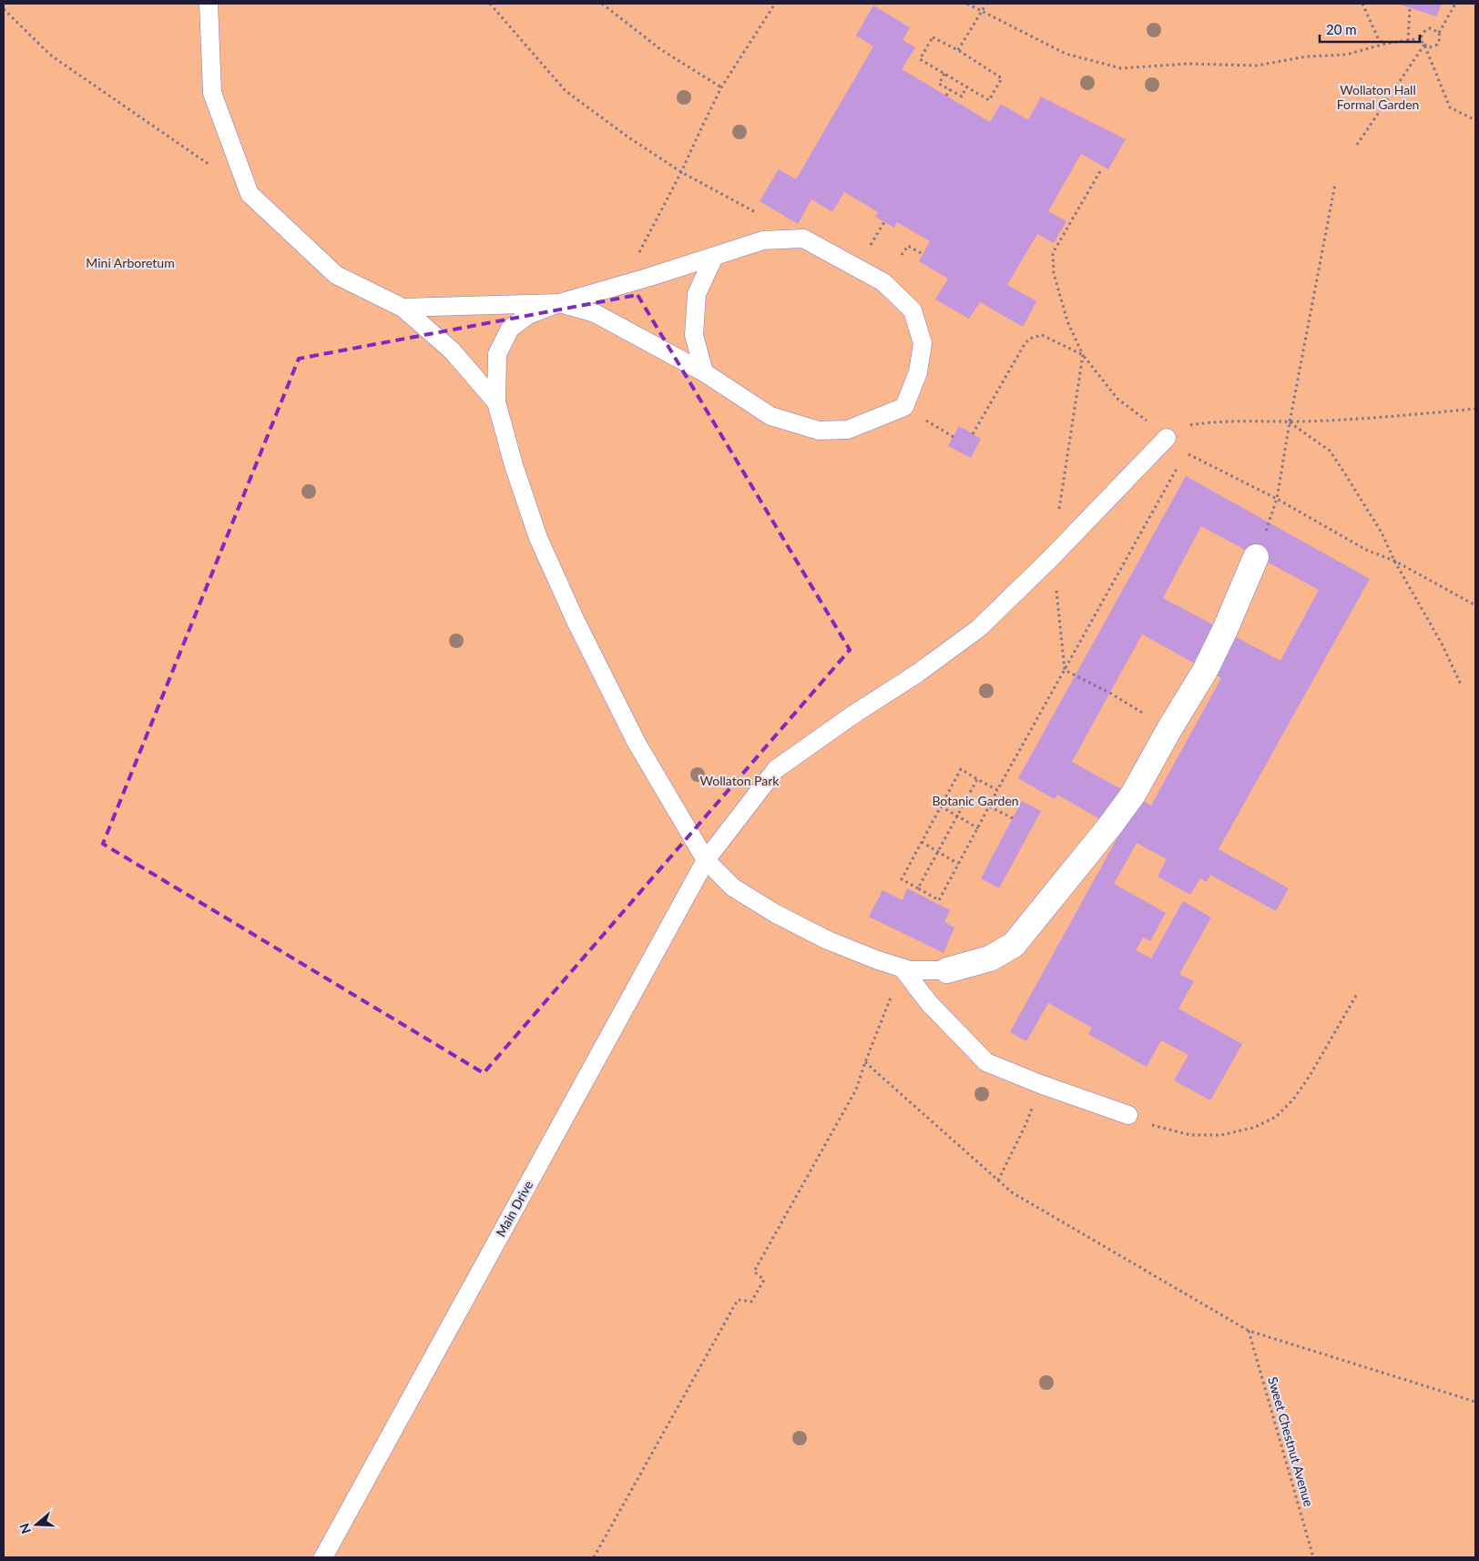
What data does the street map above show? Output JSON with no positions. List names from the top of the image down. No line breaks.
{"streets":{"lane":["Main Drive"],"path":["Sweet Chestnut Avenue"]},"parks":["Wollaton Hall Formal Garden","Mini Arboretum","Wollaton Park","Botanic Garden"],"scale_bar":"20 m","north":"left"}
